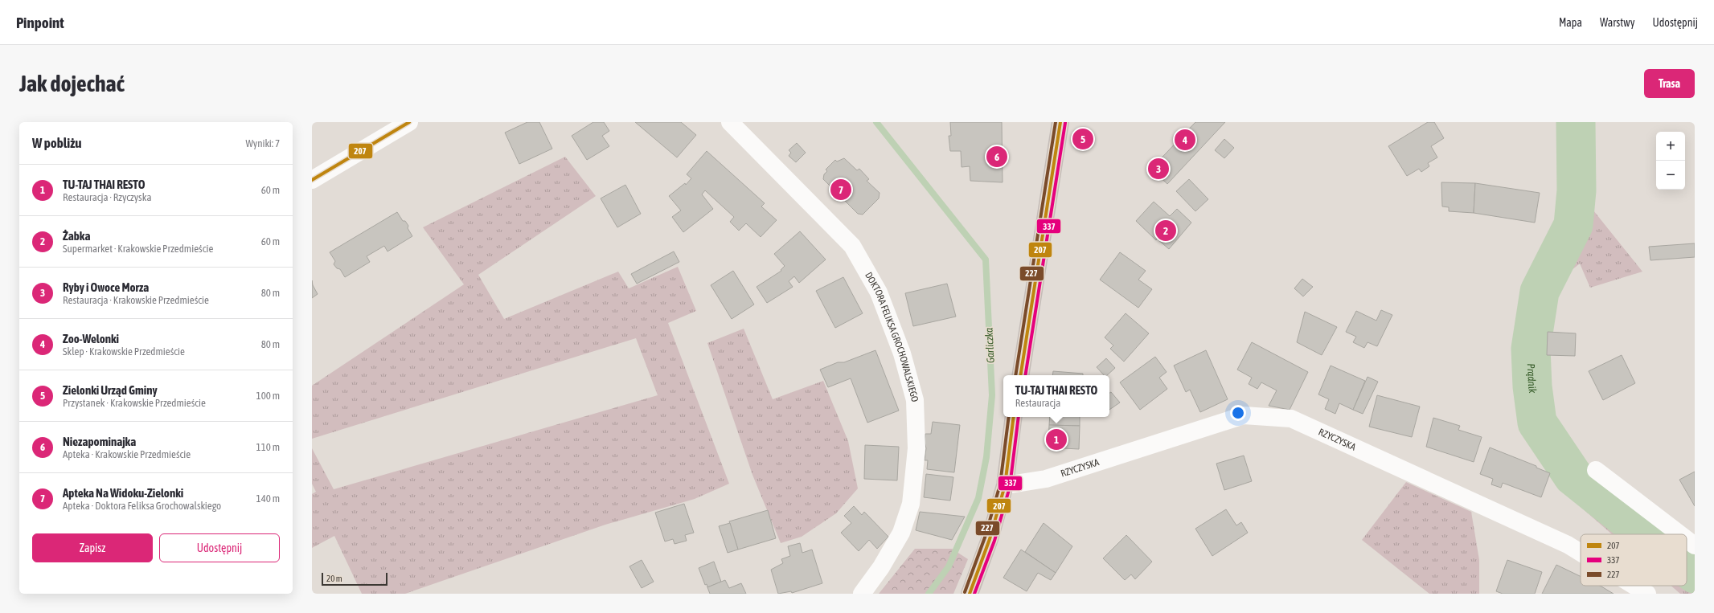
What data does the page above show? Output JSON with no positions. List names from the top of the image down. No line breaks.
{"streets":{"street":["DOKTORA FELIKSA GROCHOWALSKIEGO","RZYCZYSKA"]},"water":["Garliczka","Prądnik"],"lines":["transit line 207","transit line 227","transit line 337"],"legend":["207","337","227"],"scale_bar":"20 m","page":{"header":"Pinpoint","nav":["Mapa","Warstwy","Udostępnij"],"buttons":["Trasa",["Zapisz","Udostępnij"]],"title":"Jak dojechać","heading":["W pobliżu","Wyniki: 7"],"pins":["5","4","6","3","7","2","1"],"map_buttons":["+","−"],"list":[{"mark":"1","name":"TU-TAJ THAI RESTO","note":"Restauracja · Rzyczyska","value":"60 m"},{"mark":"2","name":"Żabka","note":"Supermarket · Krakowskie Przedmieście","value":"60 m"},{"mark":"3","name":"Ryby i Owoce Morza","note":"Restauracja · Krakowskie Przedmieście","value":"80 m"},{"mark":"4","name":"Zoo-Welonki","note":"Sklep · Krakowskie Przedmieście","value":"80 m"},{"mark":"5","name":"Zielonki Urząd Gminy","note":"Przystanek · Krakowskie Przedmieście","value":"100 m"},{"mark":"6","name":"Niezapominajka","note":"Apteka · Krakowskie Przedmieście","value":"110 m"},{"mark":"7","name":"Apteka Na Widoku-Zielonki","note":"Apteka · Doktora Feliksa Grochowalskiego","value":"140 m"}],"popup":["TU-TAJ THAI RESTO","Restauracja"],"scale":"20 m"}}
